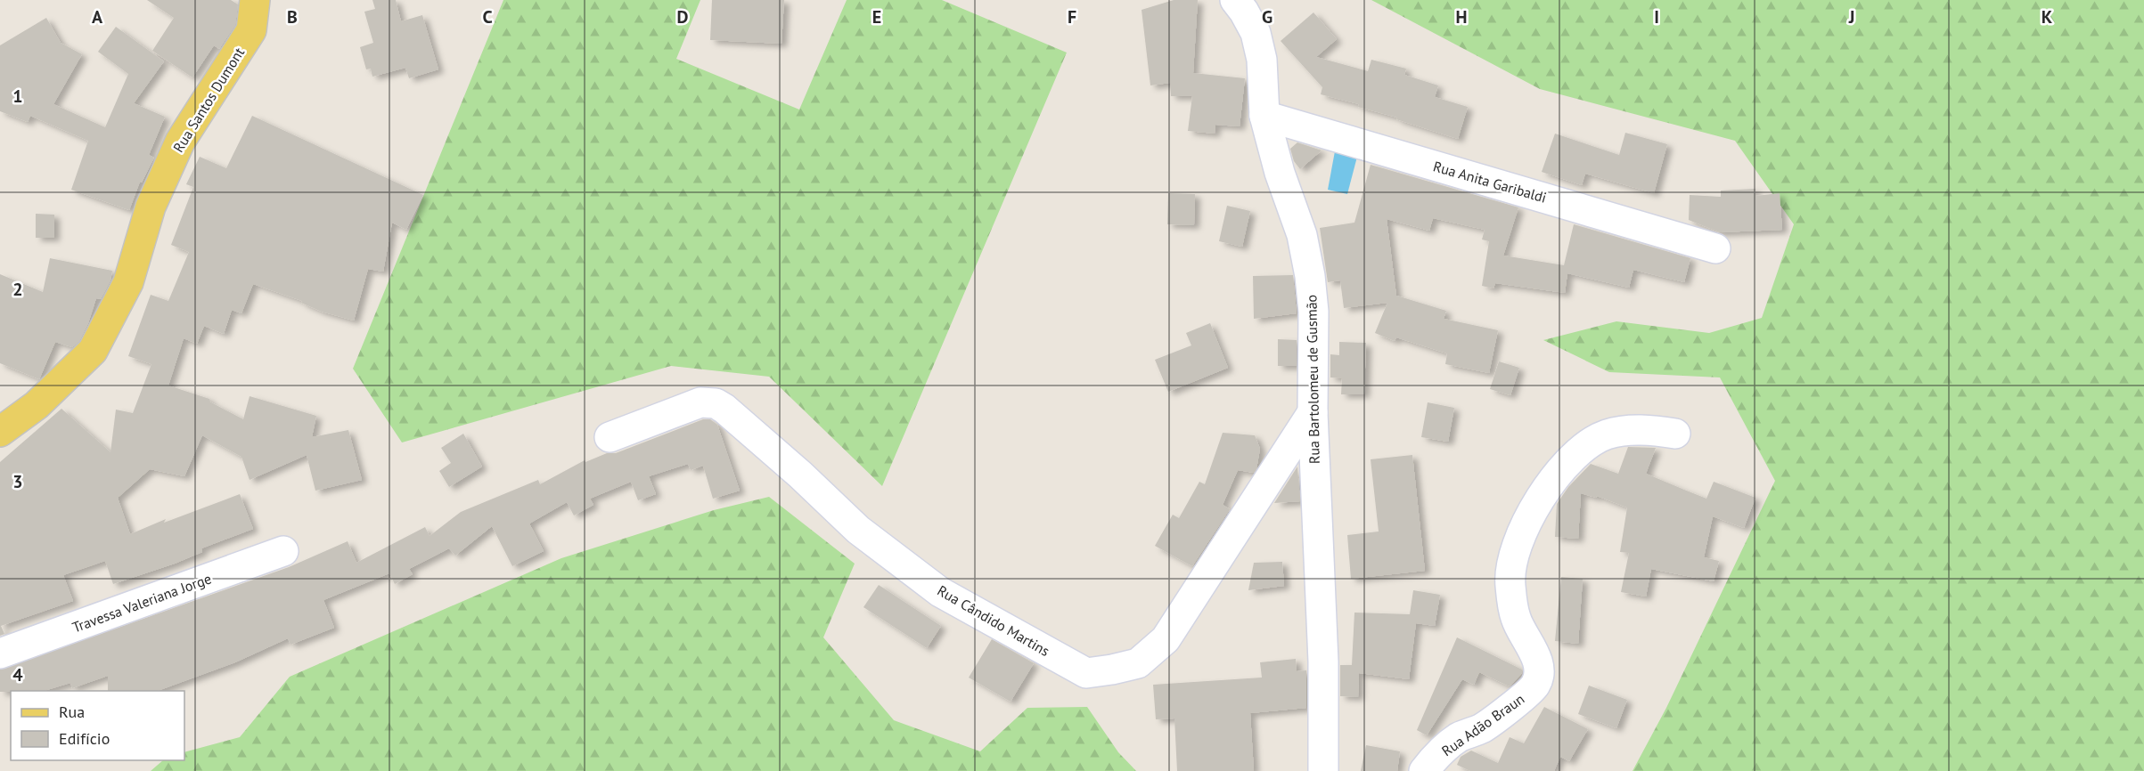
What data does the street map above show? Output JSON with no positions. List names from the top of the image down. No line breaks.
{"streets":{"main road":["Rua Santos Dumont"],"street":["Rua Anita Garibaldi","Rua Bartolomeu de Gusmão","Travessa Valeriana Jorge","Rua Cândido Martins","Rua Adão Braun"]},"crossings":[["Rua Anita Garibaldi","Rua Bartolomeu de Gusmão"],["Rua Bartolomeu de Gusmão","Rua Cândido Martins"]],"legend":["Rua","Edifício"],"grid":{"columns":["A","B","C","D","E","F","G","H","I","J","K"],"rows":["1","2","3","4"]}}
